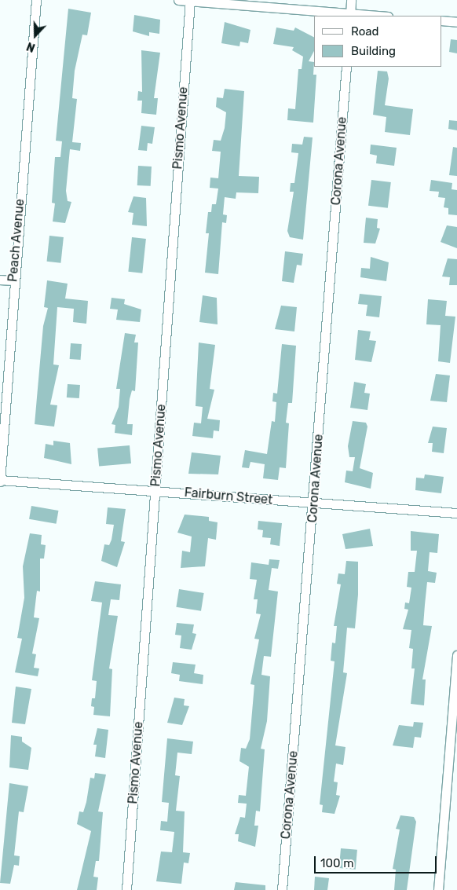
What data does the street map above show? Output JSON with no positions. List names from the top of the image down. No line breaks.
{"streets":{"street":["Pismo Avenue","Corona Avenue","Peach Avenue","Fairburn Street"]},"crossings":[["Pismo Avenue","Fairburn Street"],["Corona Avenue","Fairburn Street"],["Peach Avenue","Fairburn Street"]],"legend":["Road","Building"],"scale_bar":"100 m","north":"bottom"}
